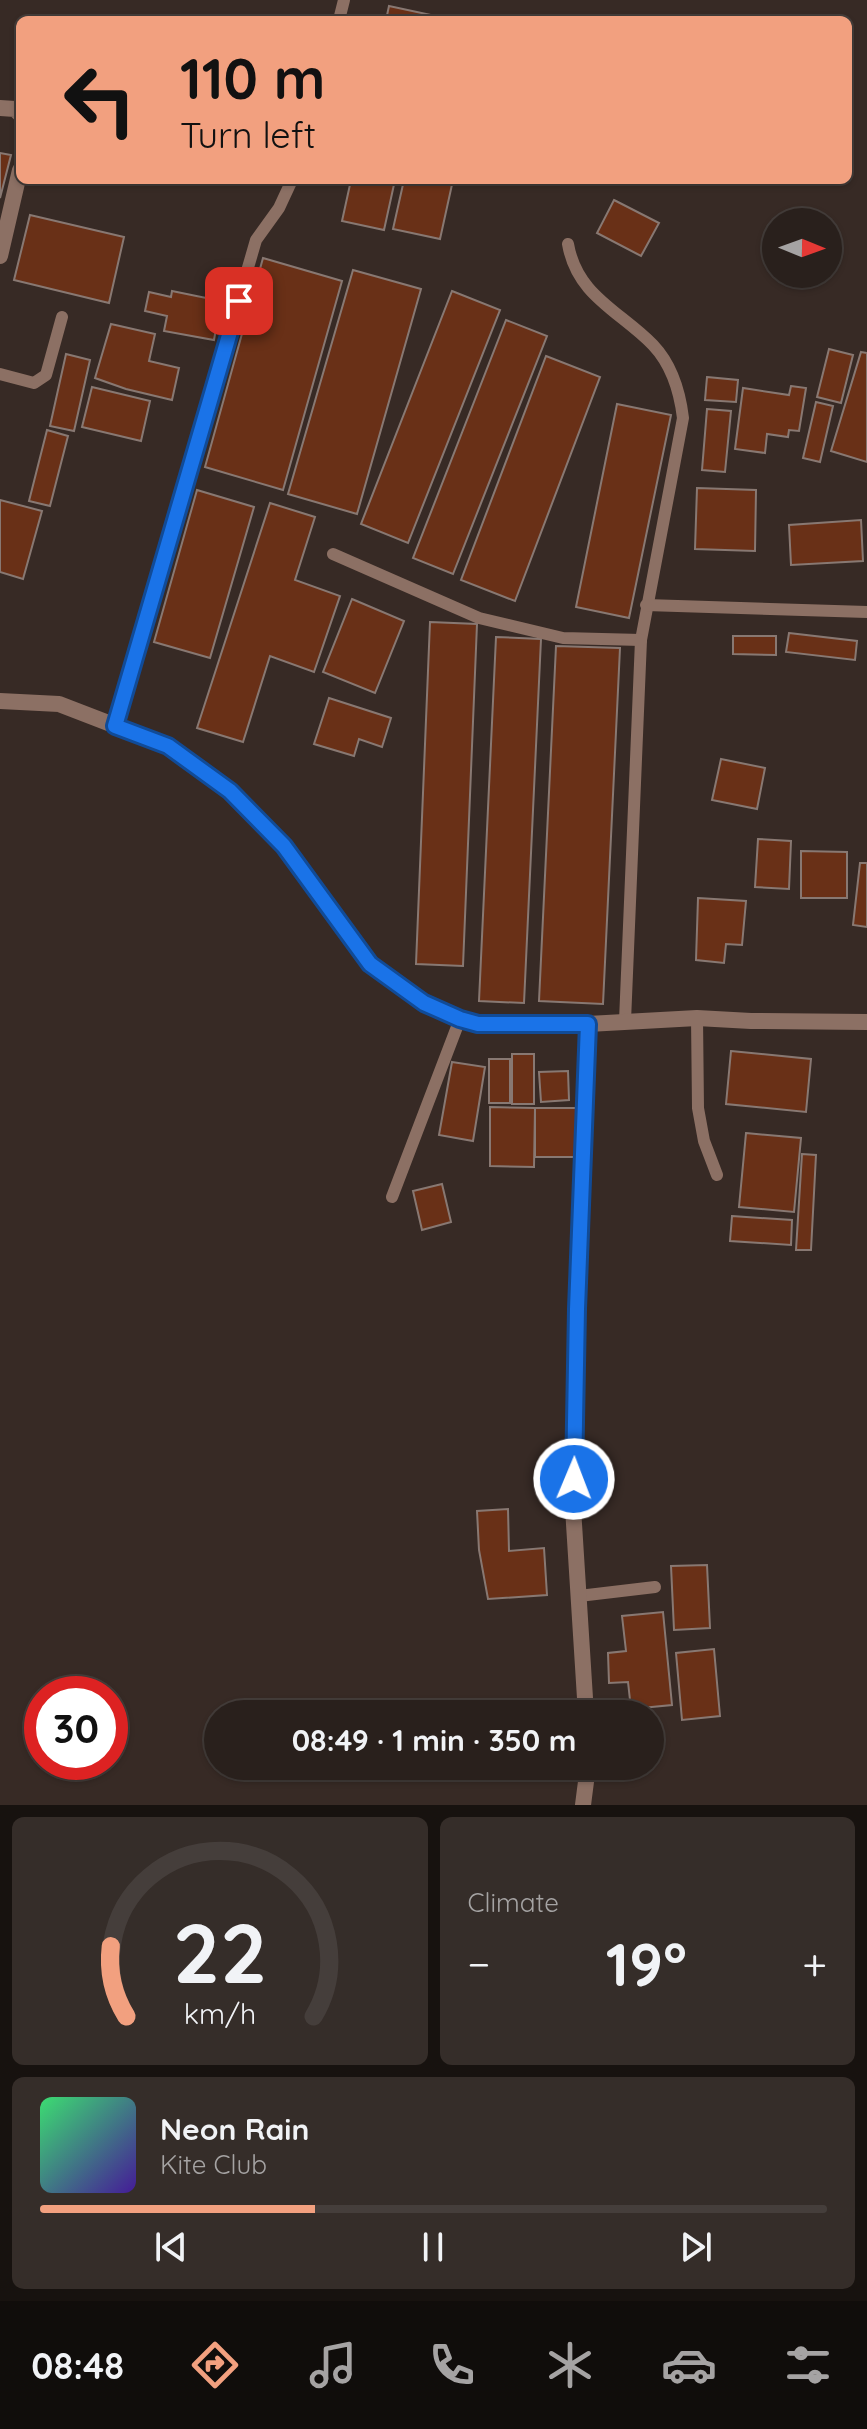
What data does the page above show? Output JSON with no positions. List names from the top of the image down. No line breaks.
{"north":"right","page":{"turn":["110 m","Turn left"],"limit":"30","trip":"08:49 · 1 min · 350 m","tile":"Climate","heat":["−","19°","+"],"song":["Neon Rain","Kite Club"],"tabs":"08:48","gauge":["22","km/h"]}}
